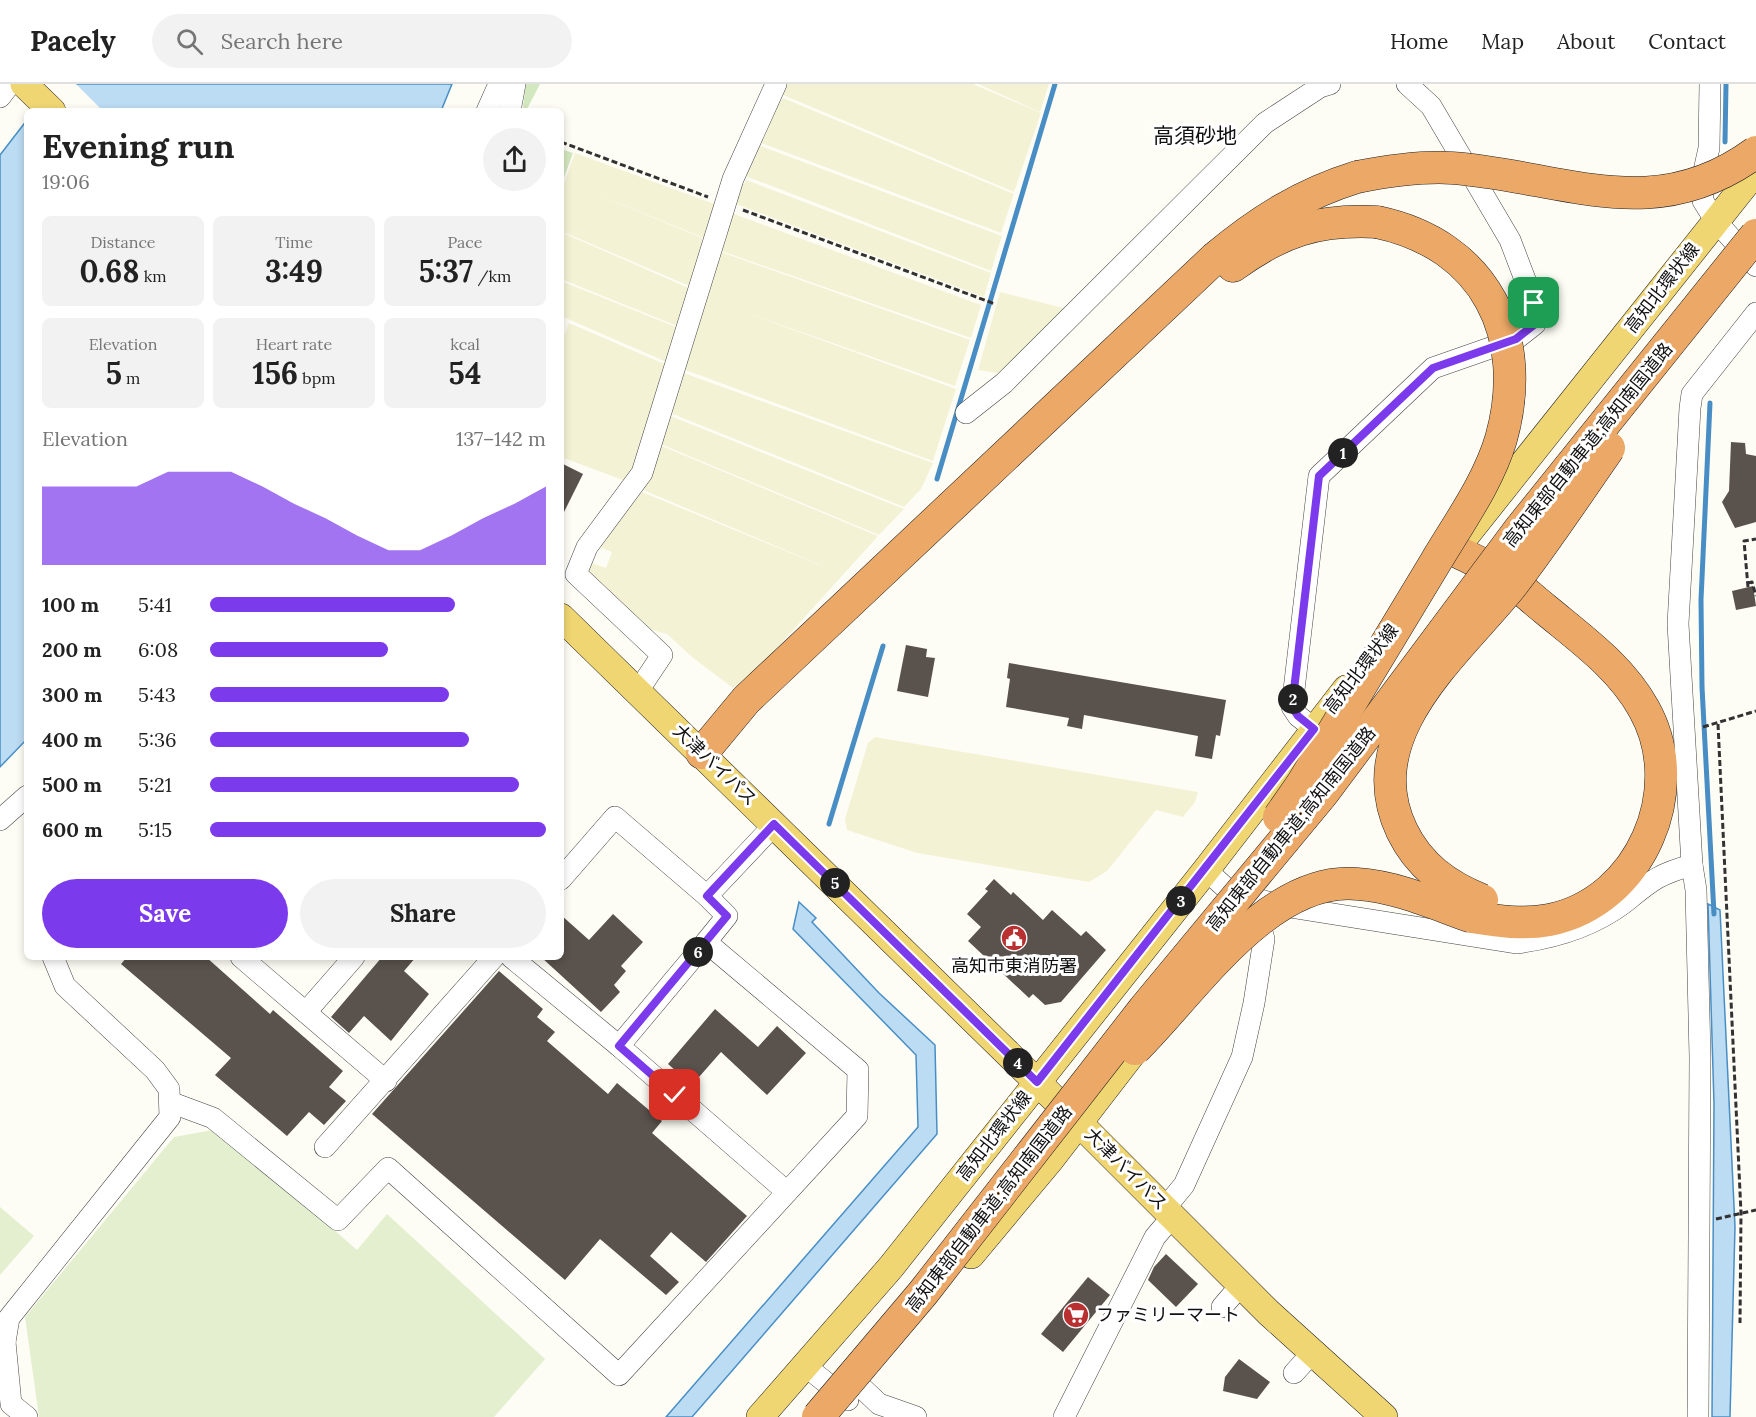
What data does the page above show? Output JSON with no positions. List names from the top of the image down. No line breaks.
{"streets":{"highway":["高知東部自動車道;高知南国道路"],"main road":["高知北環状線","大津バイパス"]},"crossings":[["高知北環状線","大津バイパス"],["高知東部自動車道;高知南国道路","大津バイパス"]],"districts":["高須砂地"],"places":{"public building":["高知市東消防署"],"supermarket":["ファミリーマート"]},"page":{"header":"Pacely","search":"Search here","nav":["Home","Map","About","Contact"],"heading":["Evening run","19:06"],"stats":[["Distance","0.68 km"],["Time","3:49"],["Pace","5:37 /km"],["Elevation","5 m"],["Heart rate","156 bpm"],["kcal","54"]],"chart":["Elevation","137–142 m"],"pins":["1","2","5","3","6","4"],"list":[{"name":"100 m","note":"5:41"},{"name":"200 m","note":"6:08"},{"name":"300 m","note":"5:43"},{"name":"400 m","note":"5:36"},{"name":"500 m","note":"5:21"},{"name":"600 m","note":"5:15"}],"buttons":["Save","Share"]}}
